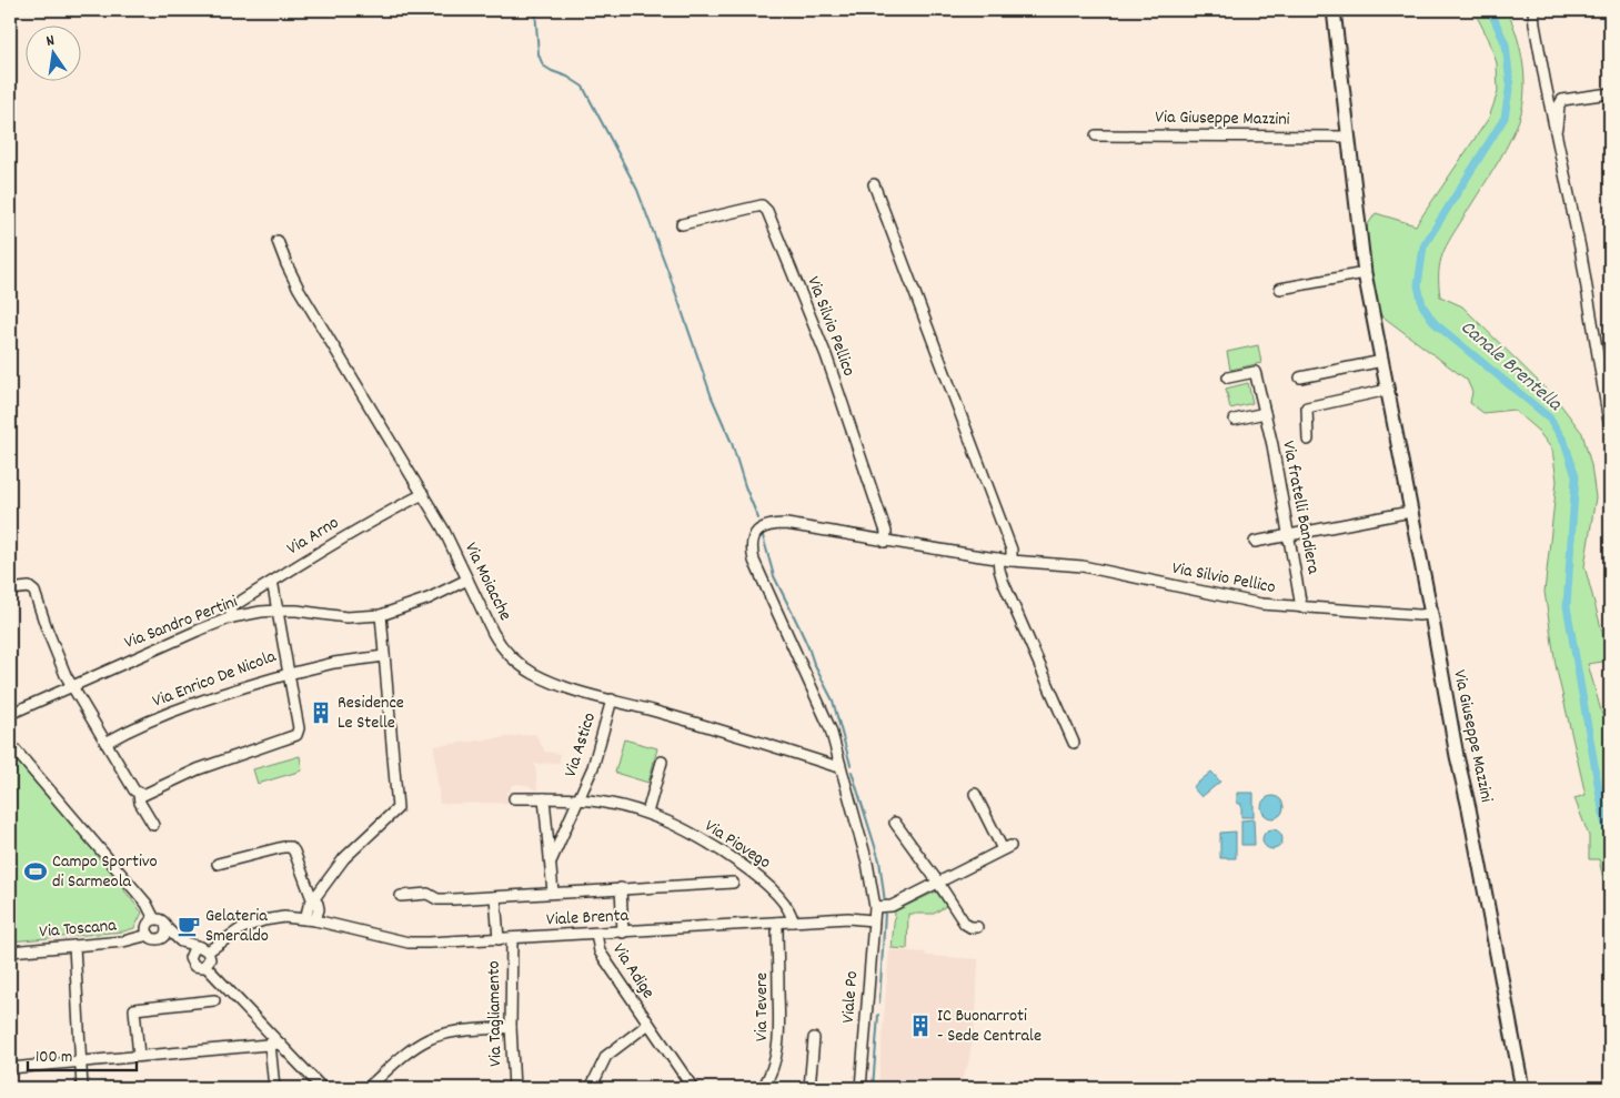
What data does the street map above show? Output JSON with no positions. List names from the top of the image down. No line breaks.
{"streets":{"main road":["Via Giuseppe Mazzini"],"street":["Via Silvio Pellico","Via fratelli Bandiera","Via Arno","Via Moiacche","Via Sandro Pertini","Via Enrico De Nicola","Via Astico","Via Piovego","Viale Brenta","Via Toscana","Via Adige","Viale Po","Via Tevere","Via Tagliamento"]},"crossings":[["Via Giuseppe Mazzini","Via Silvio Pellico"],["Via Silvio Pellico","Via fratelli Bandiera"],["Via Silvio Pellico","Via Moiacche"],["Via Silvio Pellico","Viale Po"],["Via Arno","Via Moiacche"],["Via Arno","Via Sandro Pertini"],["Via Moiacche","Via Sandro Pertini"],["Via Moiacche","Via Astico"],["Via Moiacche","Viale Po"],["Via Sandro Pertini","Via Enrico De Nicola"],["Via Astico","Via Piovego"],["Via Piovego","Viale Brenta"],["Viale Brenta","Via Adige"],["Viale Brenta","Viale Po"],["Viale Brenta","Via Tevere"],["Viale Brenta","Via Tagliamento"]],"water":["Canale Brentella"],"places":{"building":["Residence Le Stelle","IC Buonarroti - Sede Centrale"],"sports":["Campo Sportivo di Sarmeola"],"cafe":["Gelateria Smeraldo"]},"scale_bar":"100 m","north":"top"}
